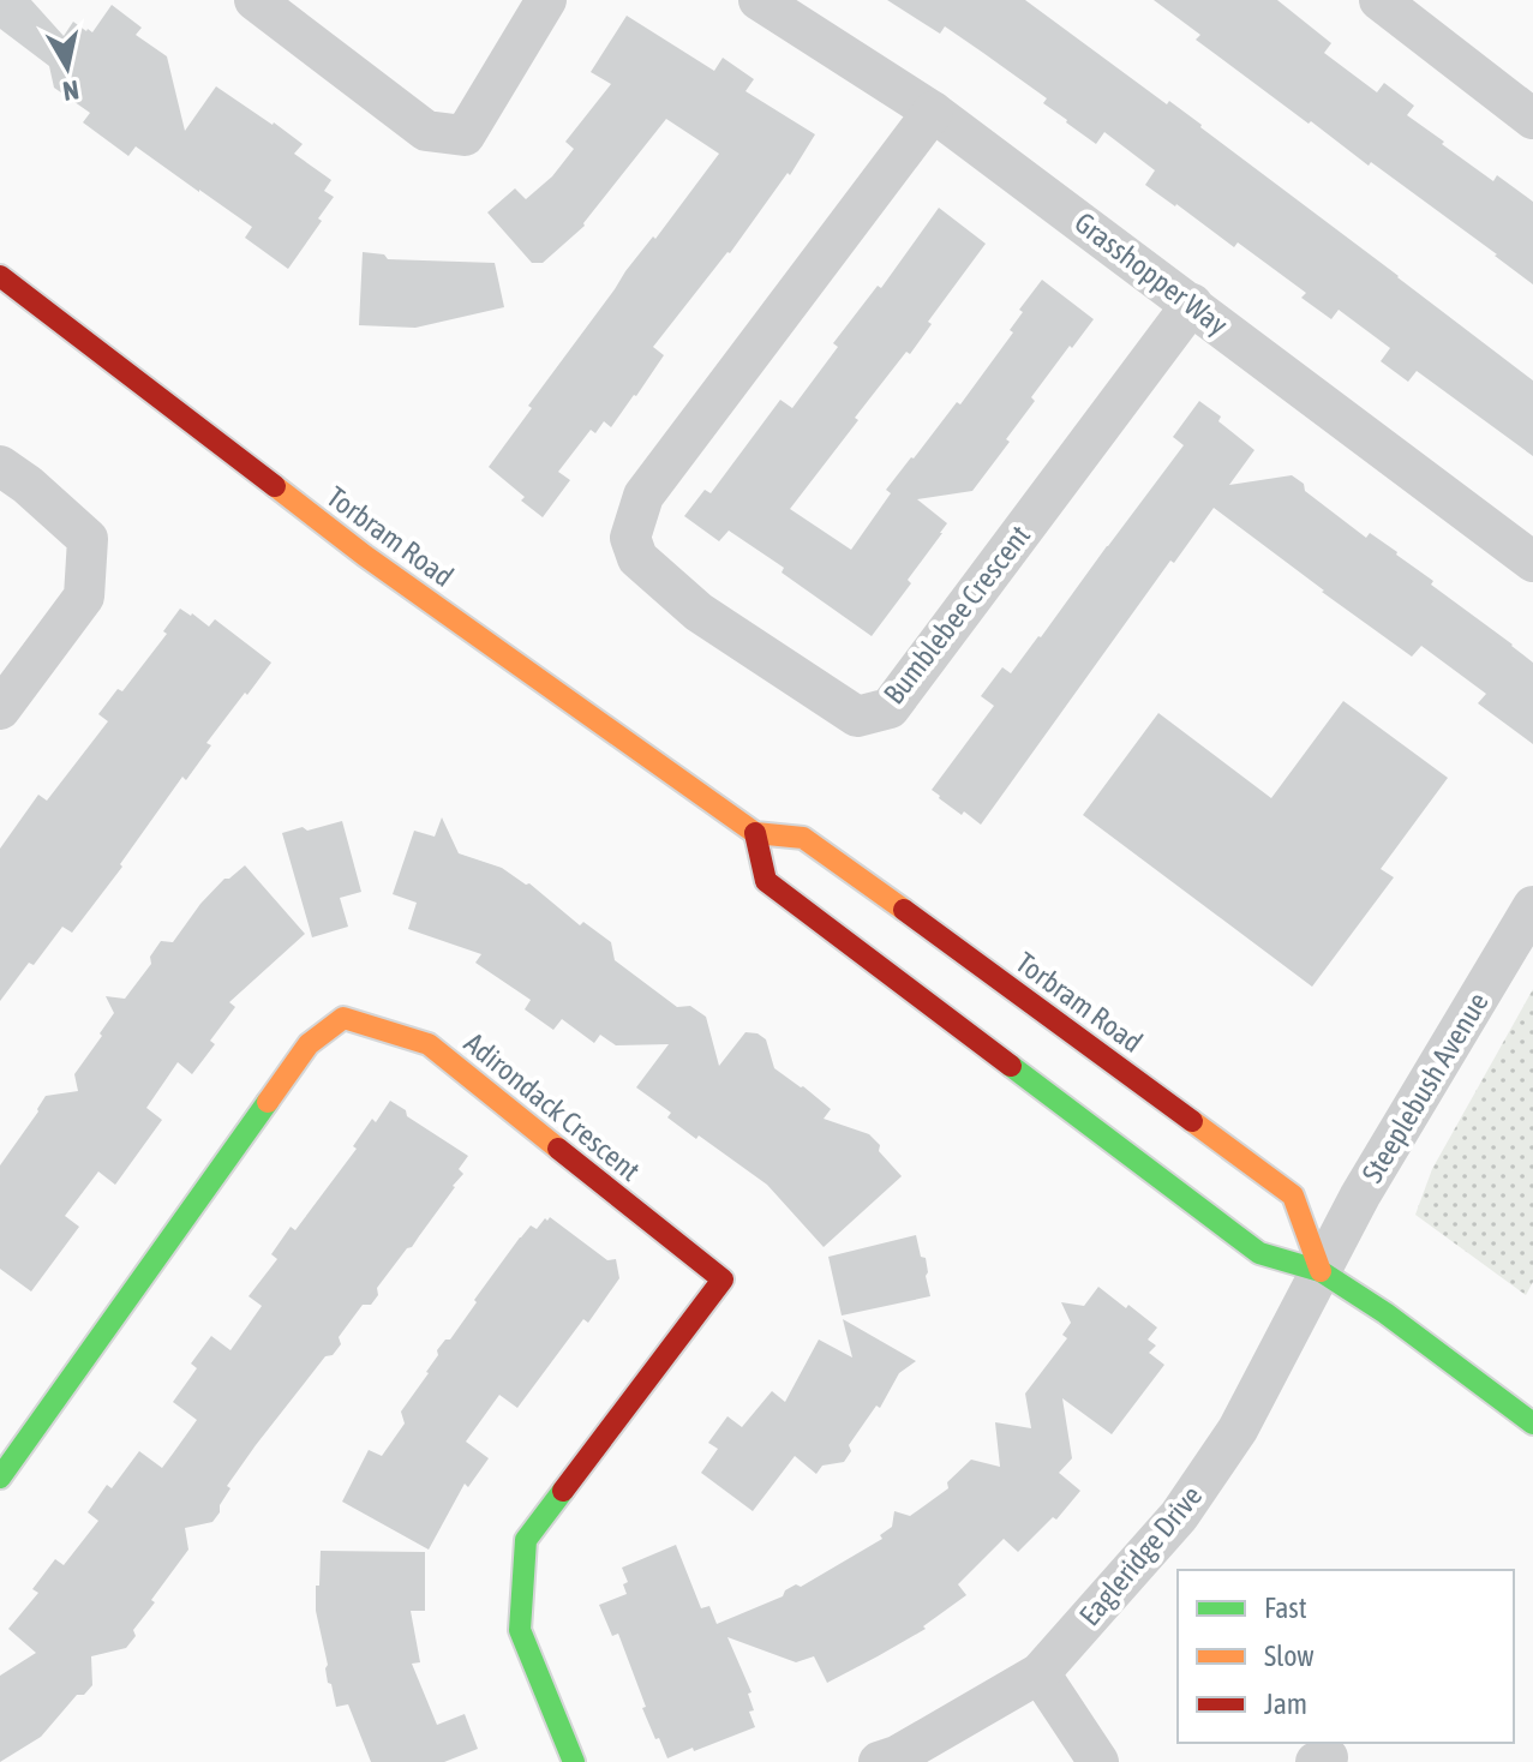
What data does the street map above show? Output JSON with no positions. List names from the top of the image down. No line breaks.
{"streets":{"main road":["Torbram Road","Adirondack Crescent"],"street":["Grasshopper Way","Bumblebee Crescent","Steeplebush Avenue","Eagleridge Drive"]},"crossings":[["Grasshopper Way","Bumblebee Crescent"],["Torbram Road","Steeplebush Avenue"],["Torbram Road","Eagleridge Drive"],["Steeplebush Avenue","Eagleridge Drive"]],"legend":["Fast","Slow","Jam"],"north":"bottom"}
